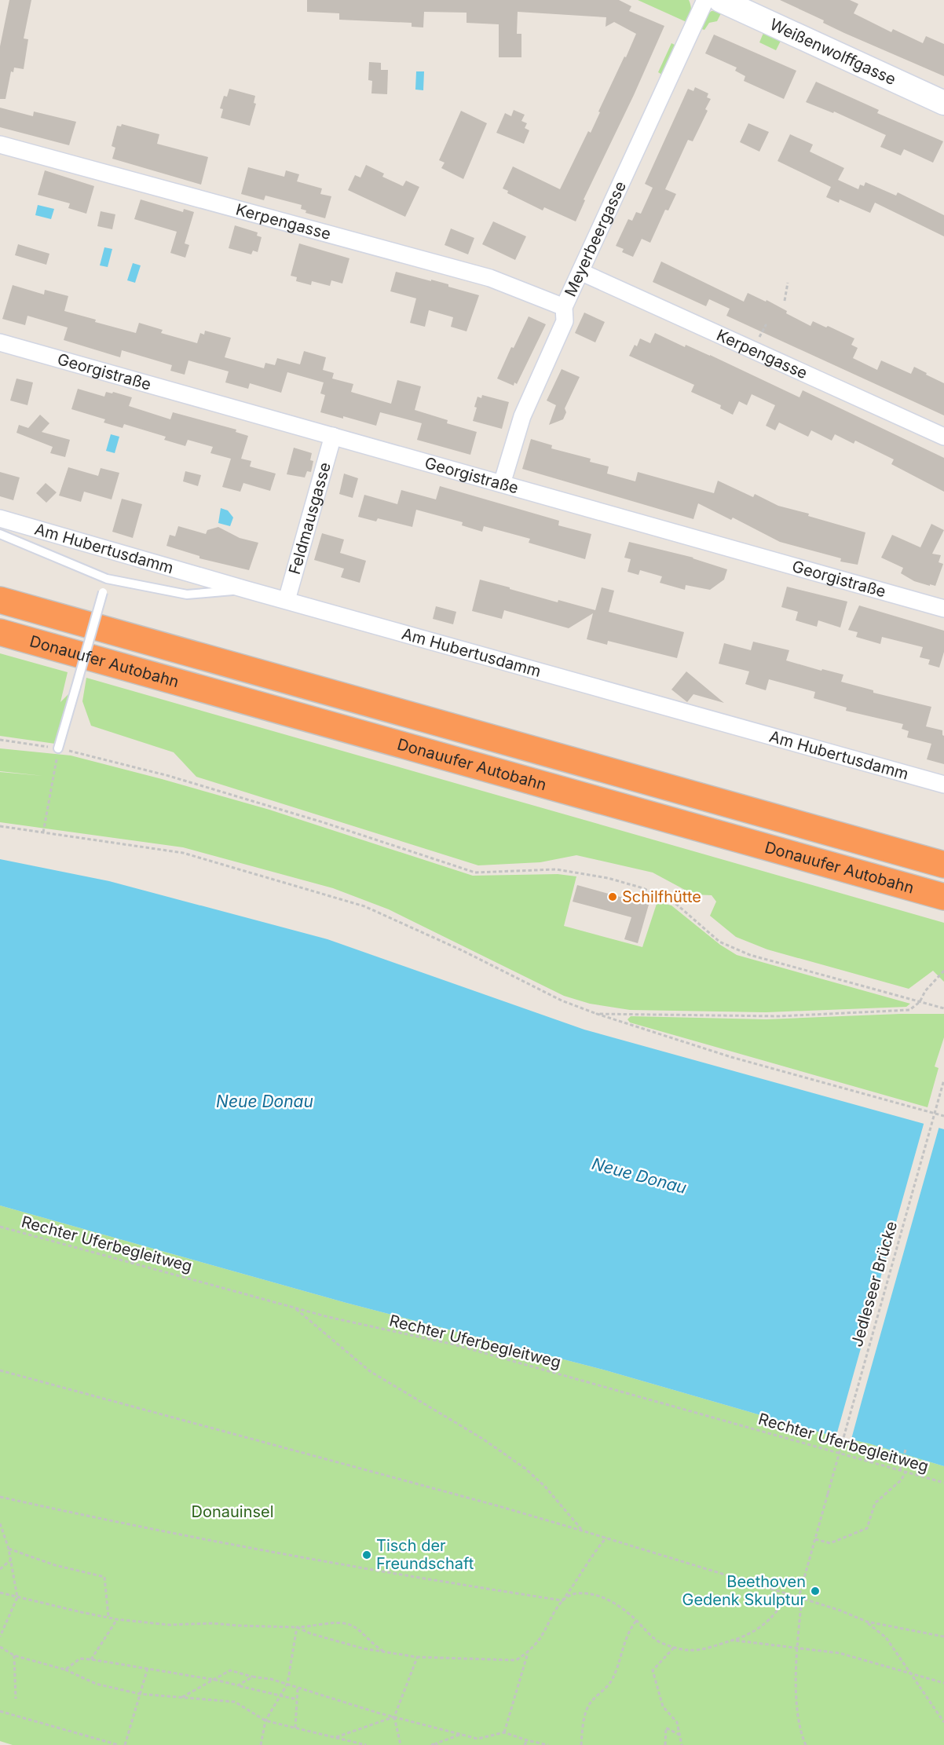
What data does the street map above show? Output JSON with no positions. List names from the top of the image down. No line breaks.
{"streets":{"highway":["Donauufer Autobahn"],"street":["Weißenwolffgasse","Kerpengasse","Meyerbeergasse","Georgistraße","Feldmausgasse","Am Hubertusdamm"],"path":["Rechter Uferbegleitweg","Jedleseer Brücke"]},"crossings":[["Kerpengasse","Meyerbeergasse"],["Meyerbeergasse","Georgistraße"],["Georgistraße","Feldmausgasse"],["Feldmausgasse","Am Hubertusdamm"]],"water":["Neue Donau"],"parks":["Donauinsel"],"places":["Schilfhütte","Tisch der Freundschaft","Beethoven Gedenk Skulptur"]}
